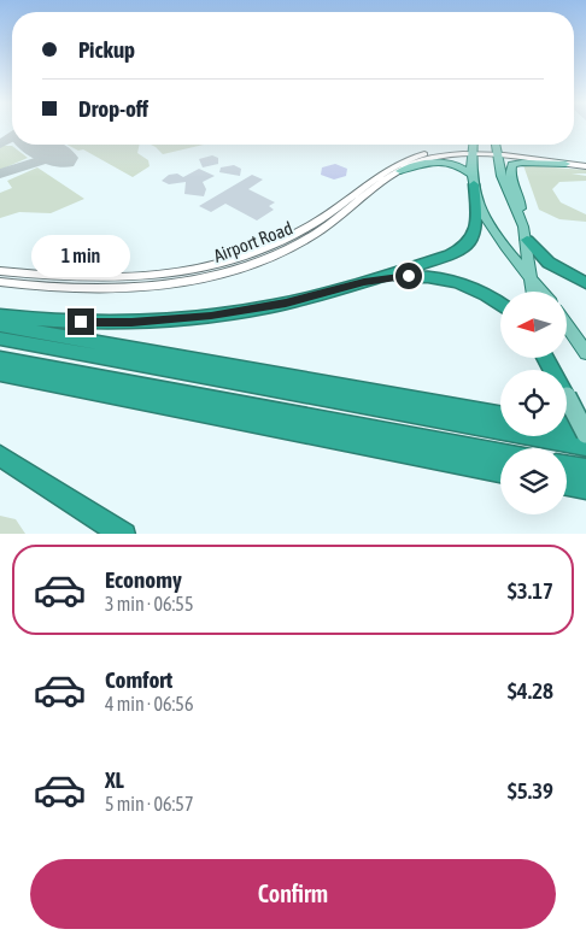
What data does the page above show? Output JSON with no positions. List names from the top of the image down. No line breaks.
{"streets":{"street":["Airport Road"]},"north":"left","page":{"banner":["Pickup","Drop-off"],"bubble":"1 min","list":[{"name":"Economy","note":"3 min · 06:55","value":"$3.17"},{"name":"Comfort","note":"4 min · 06:56","value":"$4.28"},{"name":"XL","note":"5 min · 06:57","value":"$5.39"}],"buttons":"Confirm"}}
